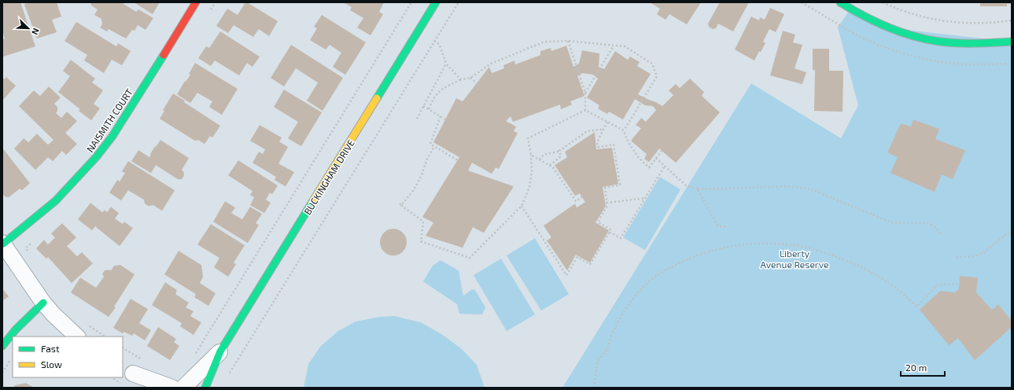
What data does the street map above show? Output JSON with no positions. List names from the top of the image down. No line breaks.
{"streets":{"street":["NAISMITH COURT","BUCKINGHAM DRIVE"]},"parks":["Liberty Avenue Reserve"],"legend":["Fast","Slow"],"scale_bar":"20 m","north":"bottom right"}
